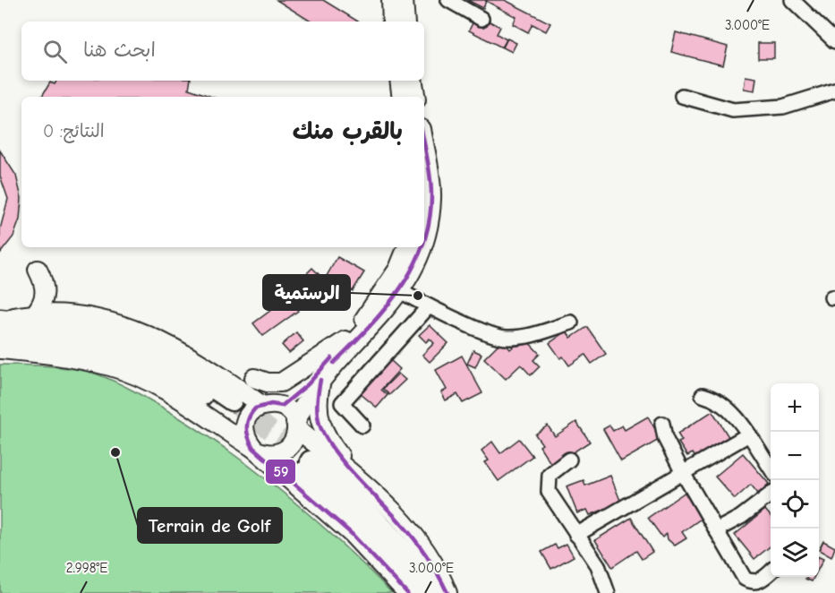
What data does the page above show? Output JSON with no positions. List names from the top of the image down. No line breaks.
{"places":["الرستمية","Terrain de Golf"],"lines":["transit line 59"],"page":{"search":"ابحث هنا","heading":["بالقرب منك","النتائج: 0"],"map_buttons":["+","−"]},"coordinates":["3.000°E","2.998°E"]}
